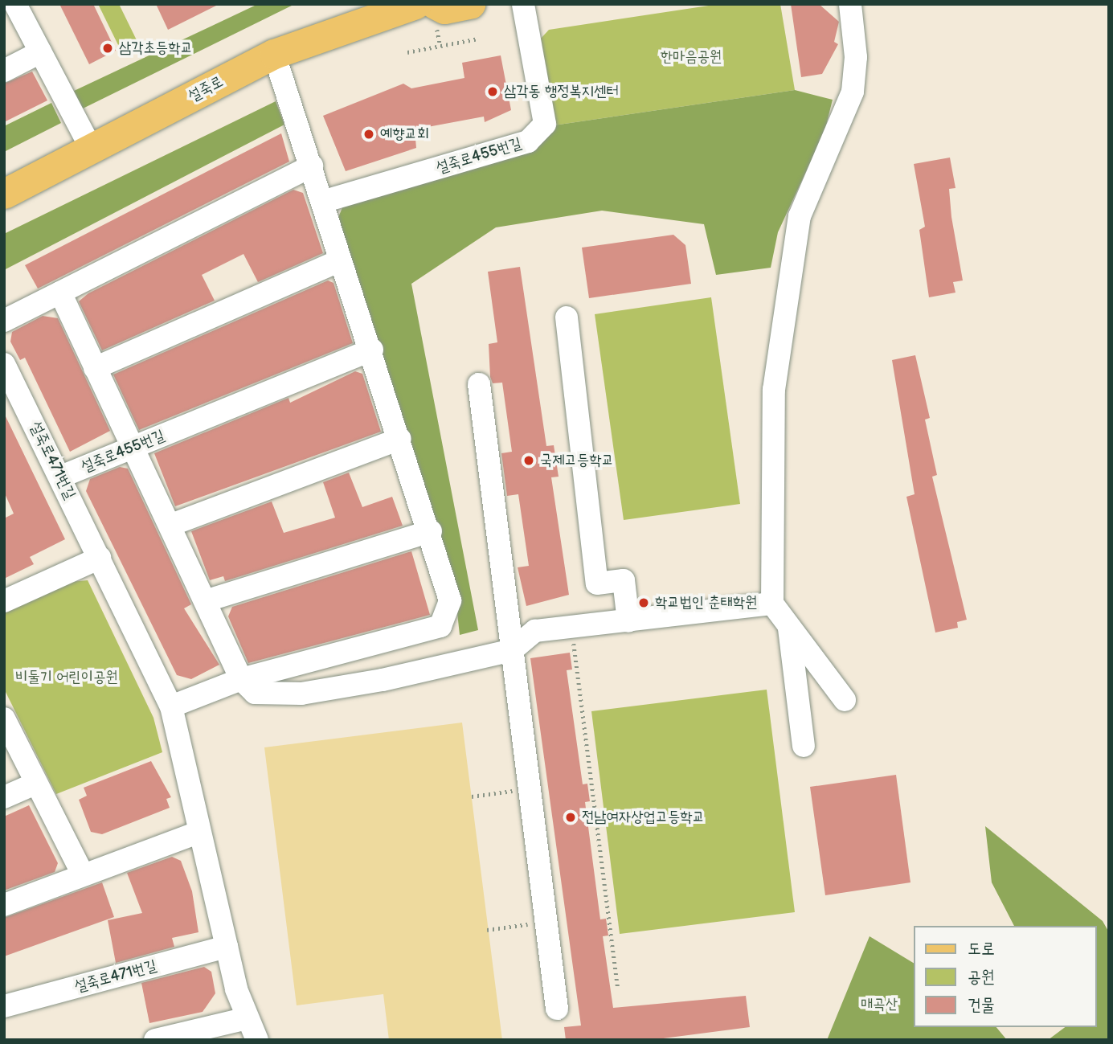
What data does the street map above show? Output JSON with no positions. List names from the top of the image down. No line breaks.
{"streets":{"main road":["설죽로"],"street":["설죽로455번길","설죽로471번길"]},"crossings":[["설죽로455번길","설죽로471번길"]],"parks":["한마음공원","비둘기 어린이공원","매곡산"],"places":["삼각초등학교","삼각동 행정복지센터","예향교회","국제고등학교","학교법인 춘태학원","전남여자상업고등학교"],"legend":["도로","공원","건물"]}
